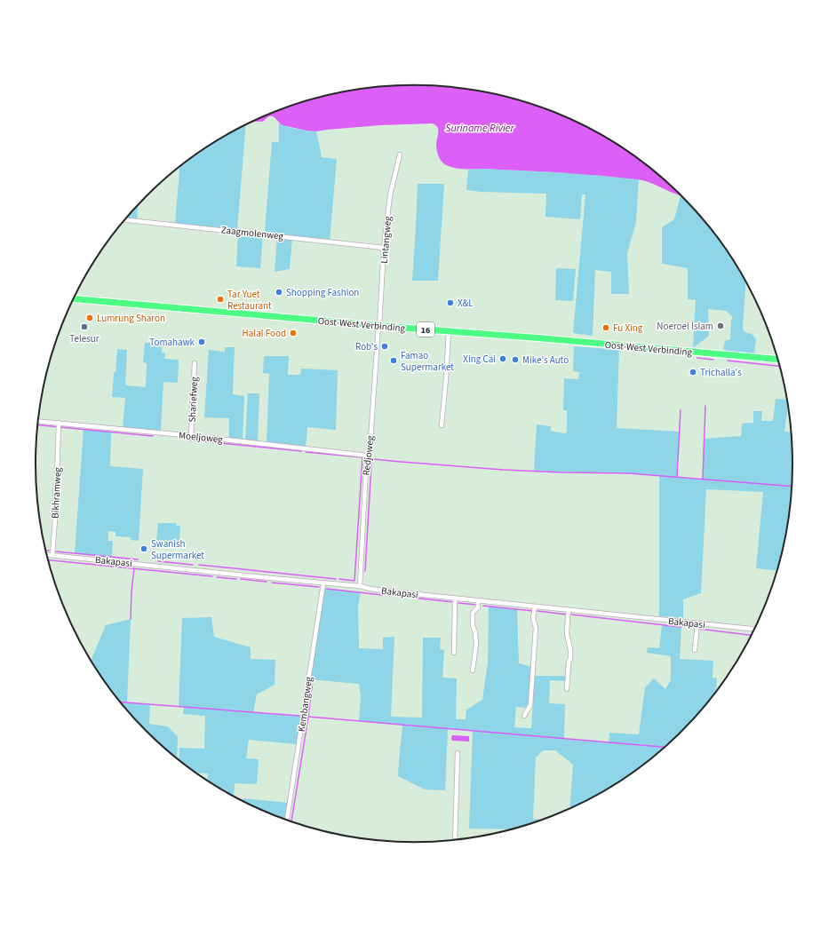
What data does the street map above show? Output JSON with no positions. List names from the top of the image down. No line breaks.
{"streets":{"main road":["Oost-West Verbinding","16"],"street":["Zaagmolenweg","Lintangweg","Shariefweg","Moeljoweg","Redjoweg","Bikhramweg","Bakapasi","Kembangweg"]},"crossings":[["Zaagmolenweg","Lintangweg"],["Lintangweg","Oost-West Verbinding"],["Lintangweg","Redjoweg"],["Oost-West Verbinding","Redjoweg"],["Shariefweg","Moeljoweg"],["Moeljoweg","Redjoweg"],["Moeljoweg","Bikhramweg"],["Redjoweg","Bakapasi"],["Bikhramweg","Bakapasi"],["Bakapasi","Kembangweg"]],"water":["Suriname Rivier"],"places":["Shopping Fashion","Tar Yuet Restaurant","X&L","Lumrung Sharon","Noeroel Islam","Telesur","Fu Xing","Halal Food","Tomahawk","Rob's","Xing Cai","Mike's Auto","Famao Supermarket","Trichalla's","Swanish Supermarket"]}
